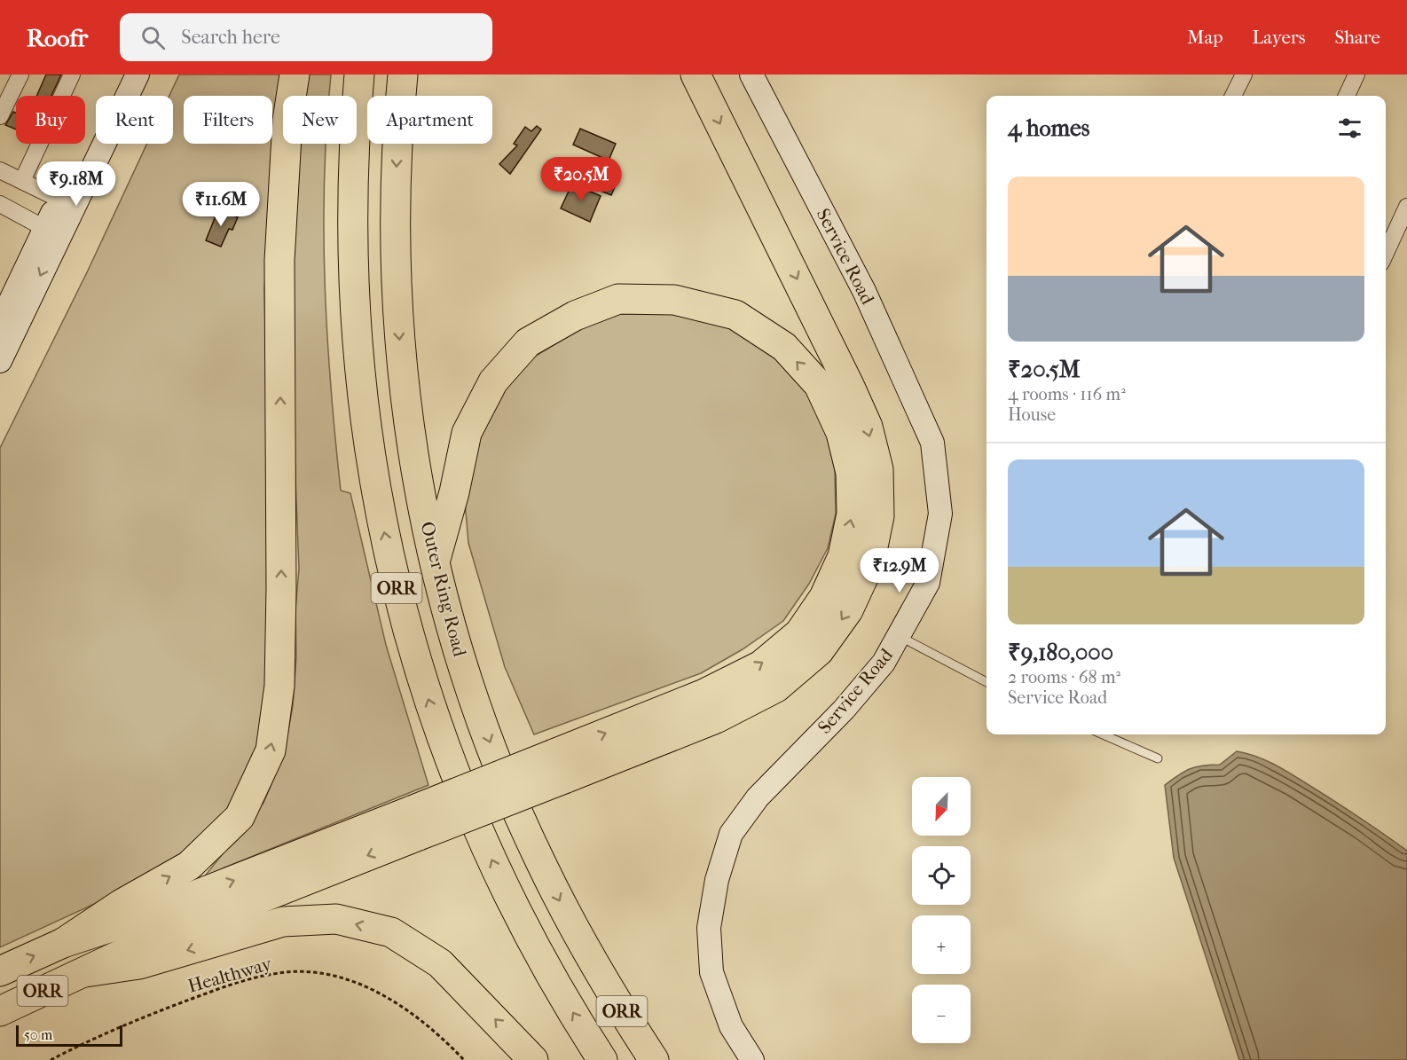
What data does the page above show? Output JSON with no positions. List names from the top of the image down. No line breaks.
{"streets":{"highway":["ORR","Outer Ring Road"],"main road":["Service Road"],"path":["Healthway"]},"scale_bar":"50 m","north":"bottom left","page":{"header":"Roofr","search":"Search here","nav":["Map","Layers","Share"],"chip":["Buy","Rent","Filters","New","Apartment"],"heading":"4 homes","price":["₹20.5M","₹9.18M","₹11.6M","₹12.9M"],"list":[{"name":"₹20.5M","note":"4 rooms · 116 m² · House"},{"name":"₹9,180,000","note":"2 rooms · 68 m² · Service Road"}],"map_buttons":["+","−"],"scale":"50 m"}}
